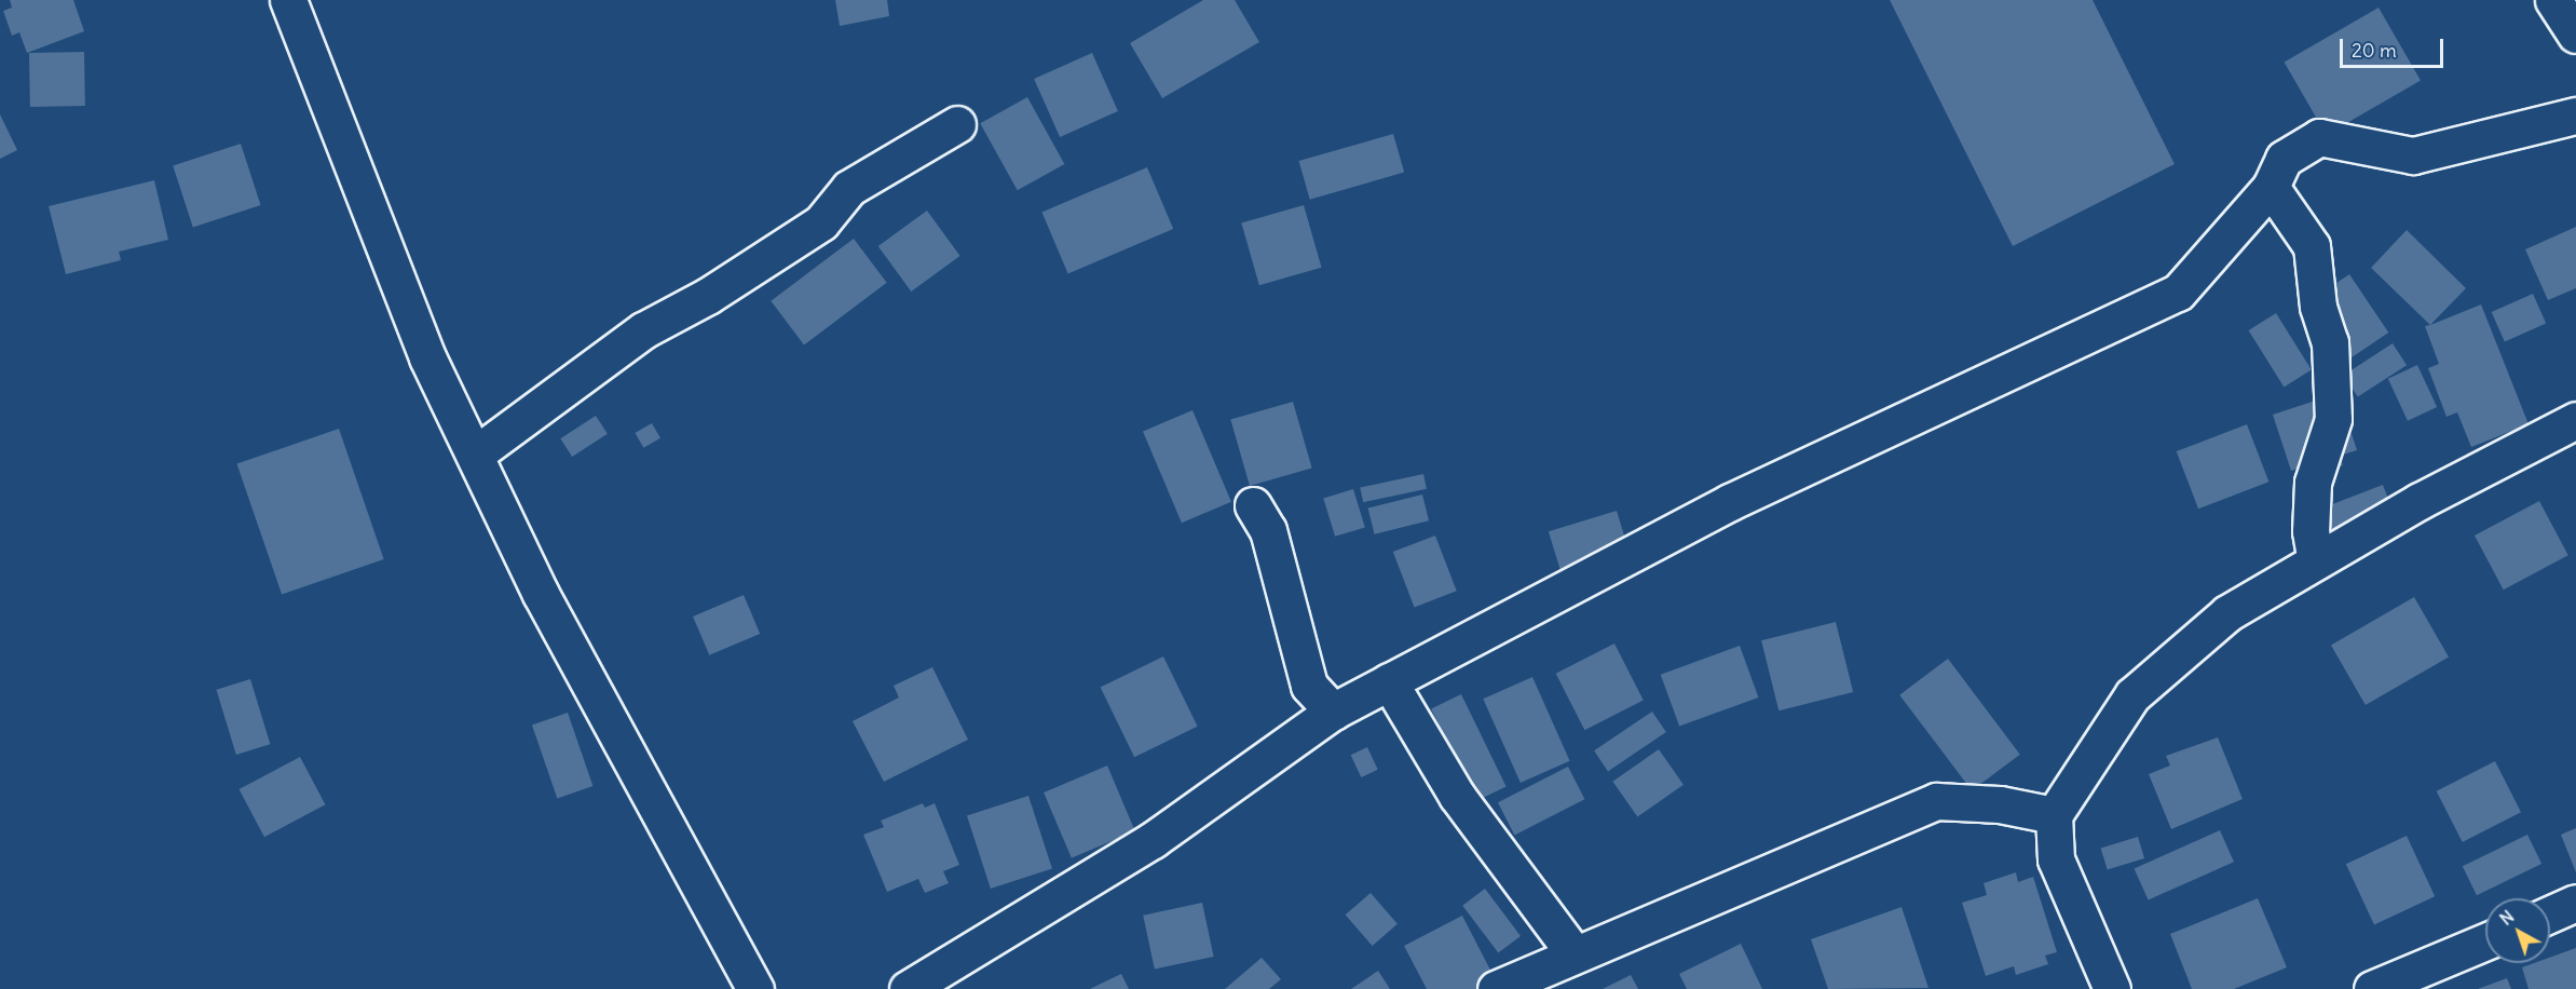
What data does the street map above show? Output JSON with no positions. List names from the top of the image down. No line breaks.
{"scale_bar":"20 m","north":"top left"}
